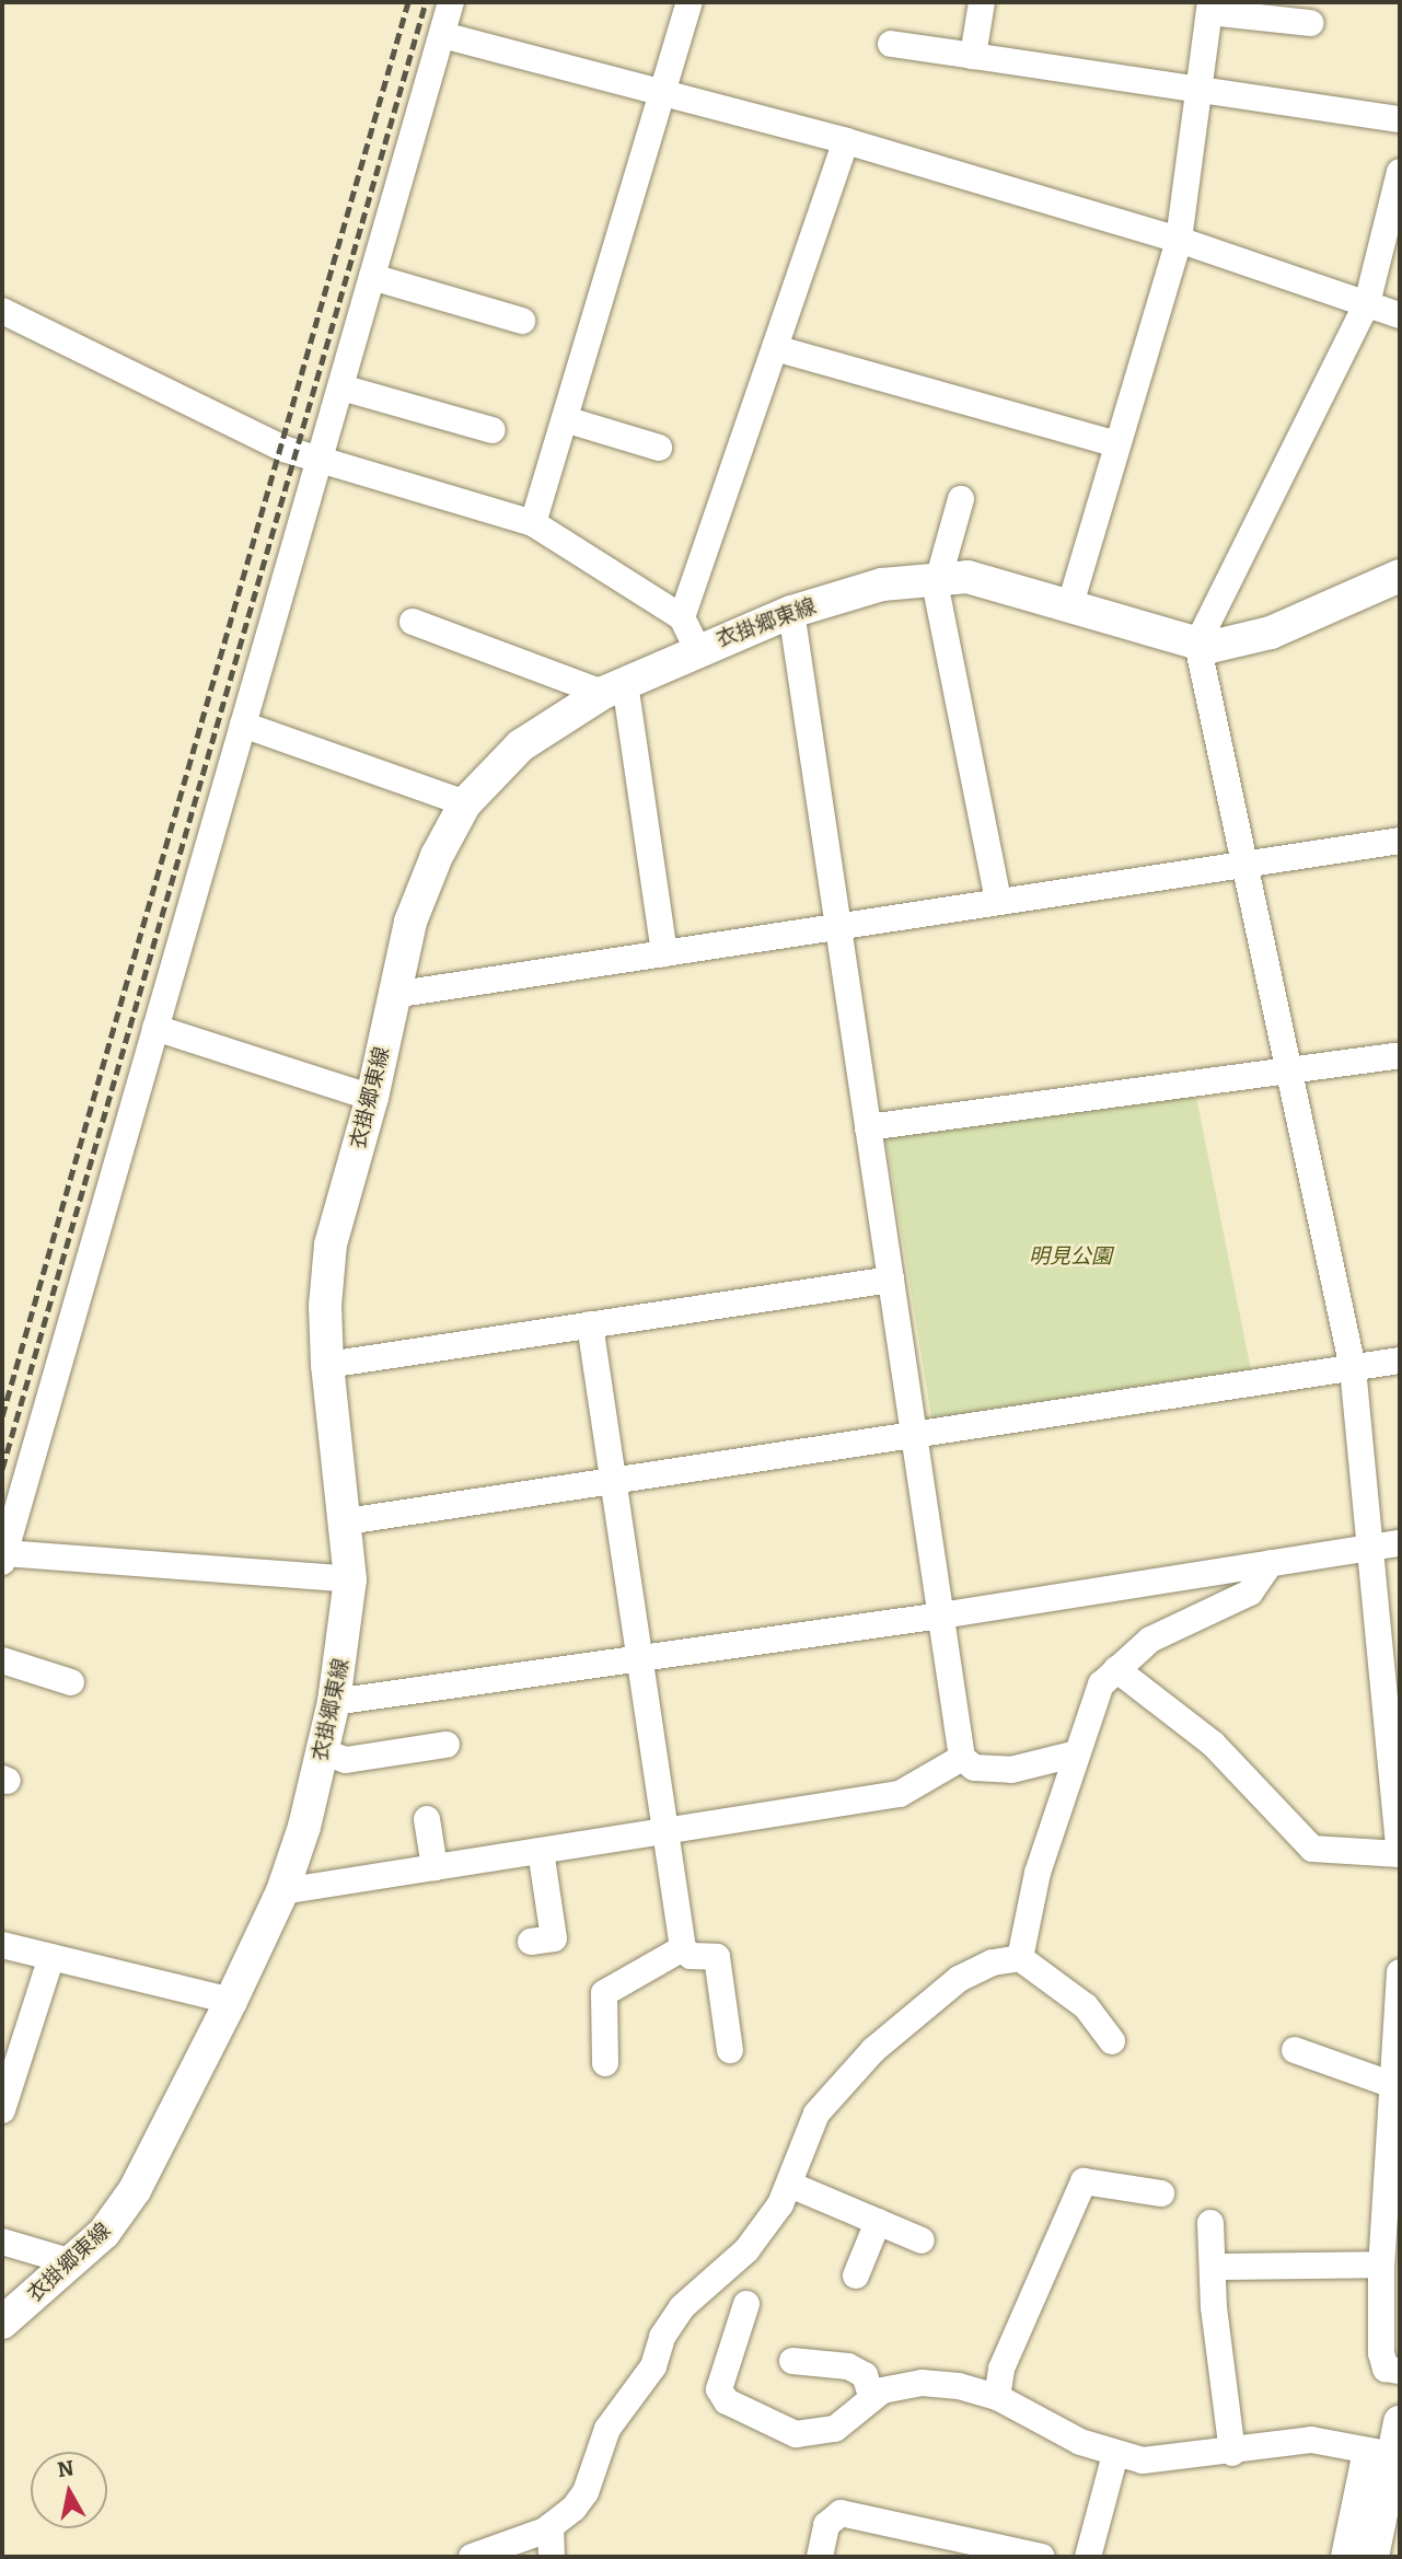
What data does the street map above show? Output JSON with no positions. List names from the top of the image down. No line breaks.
{"streets":{"main road":["衣掛郷東線"]},"parks":["明見公園"],"north":"top"}
